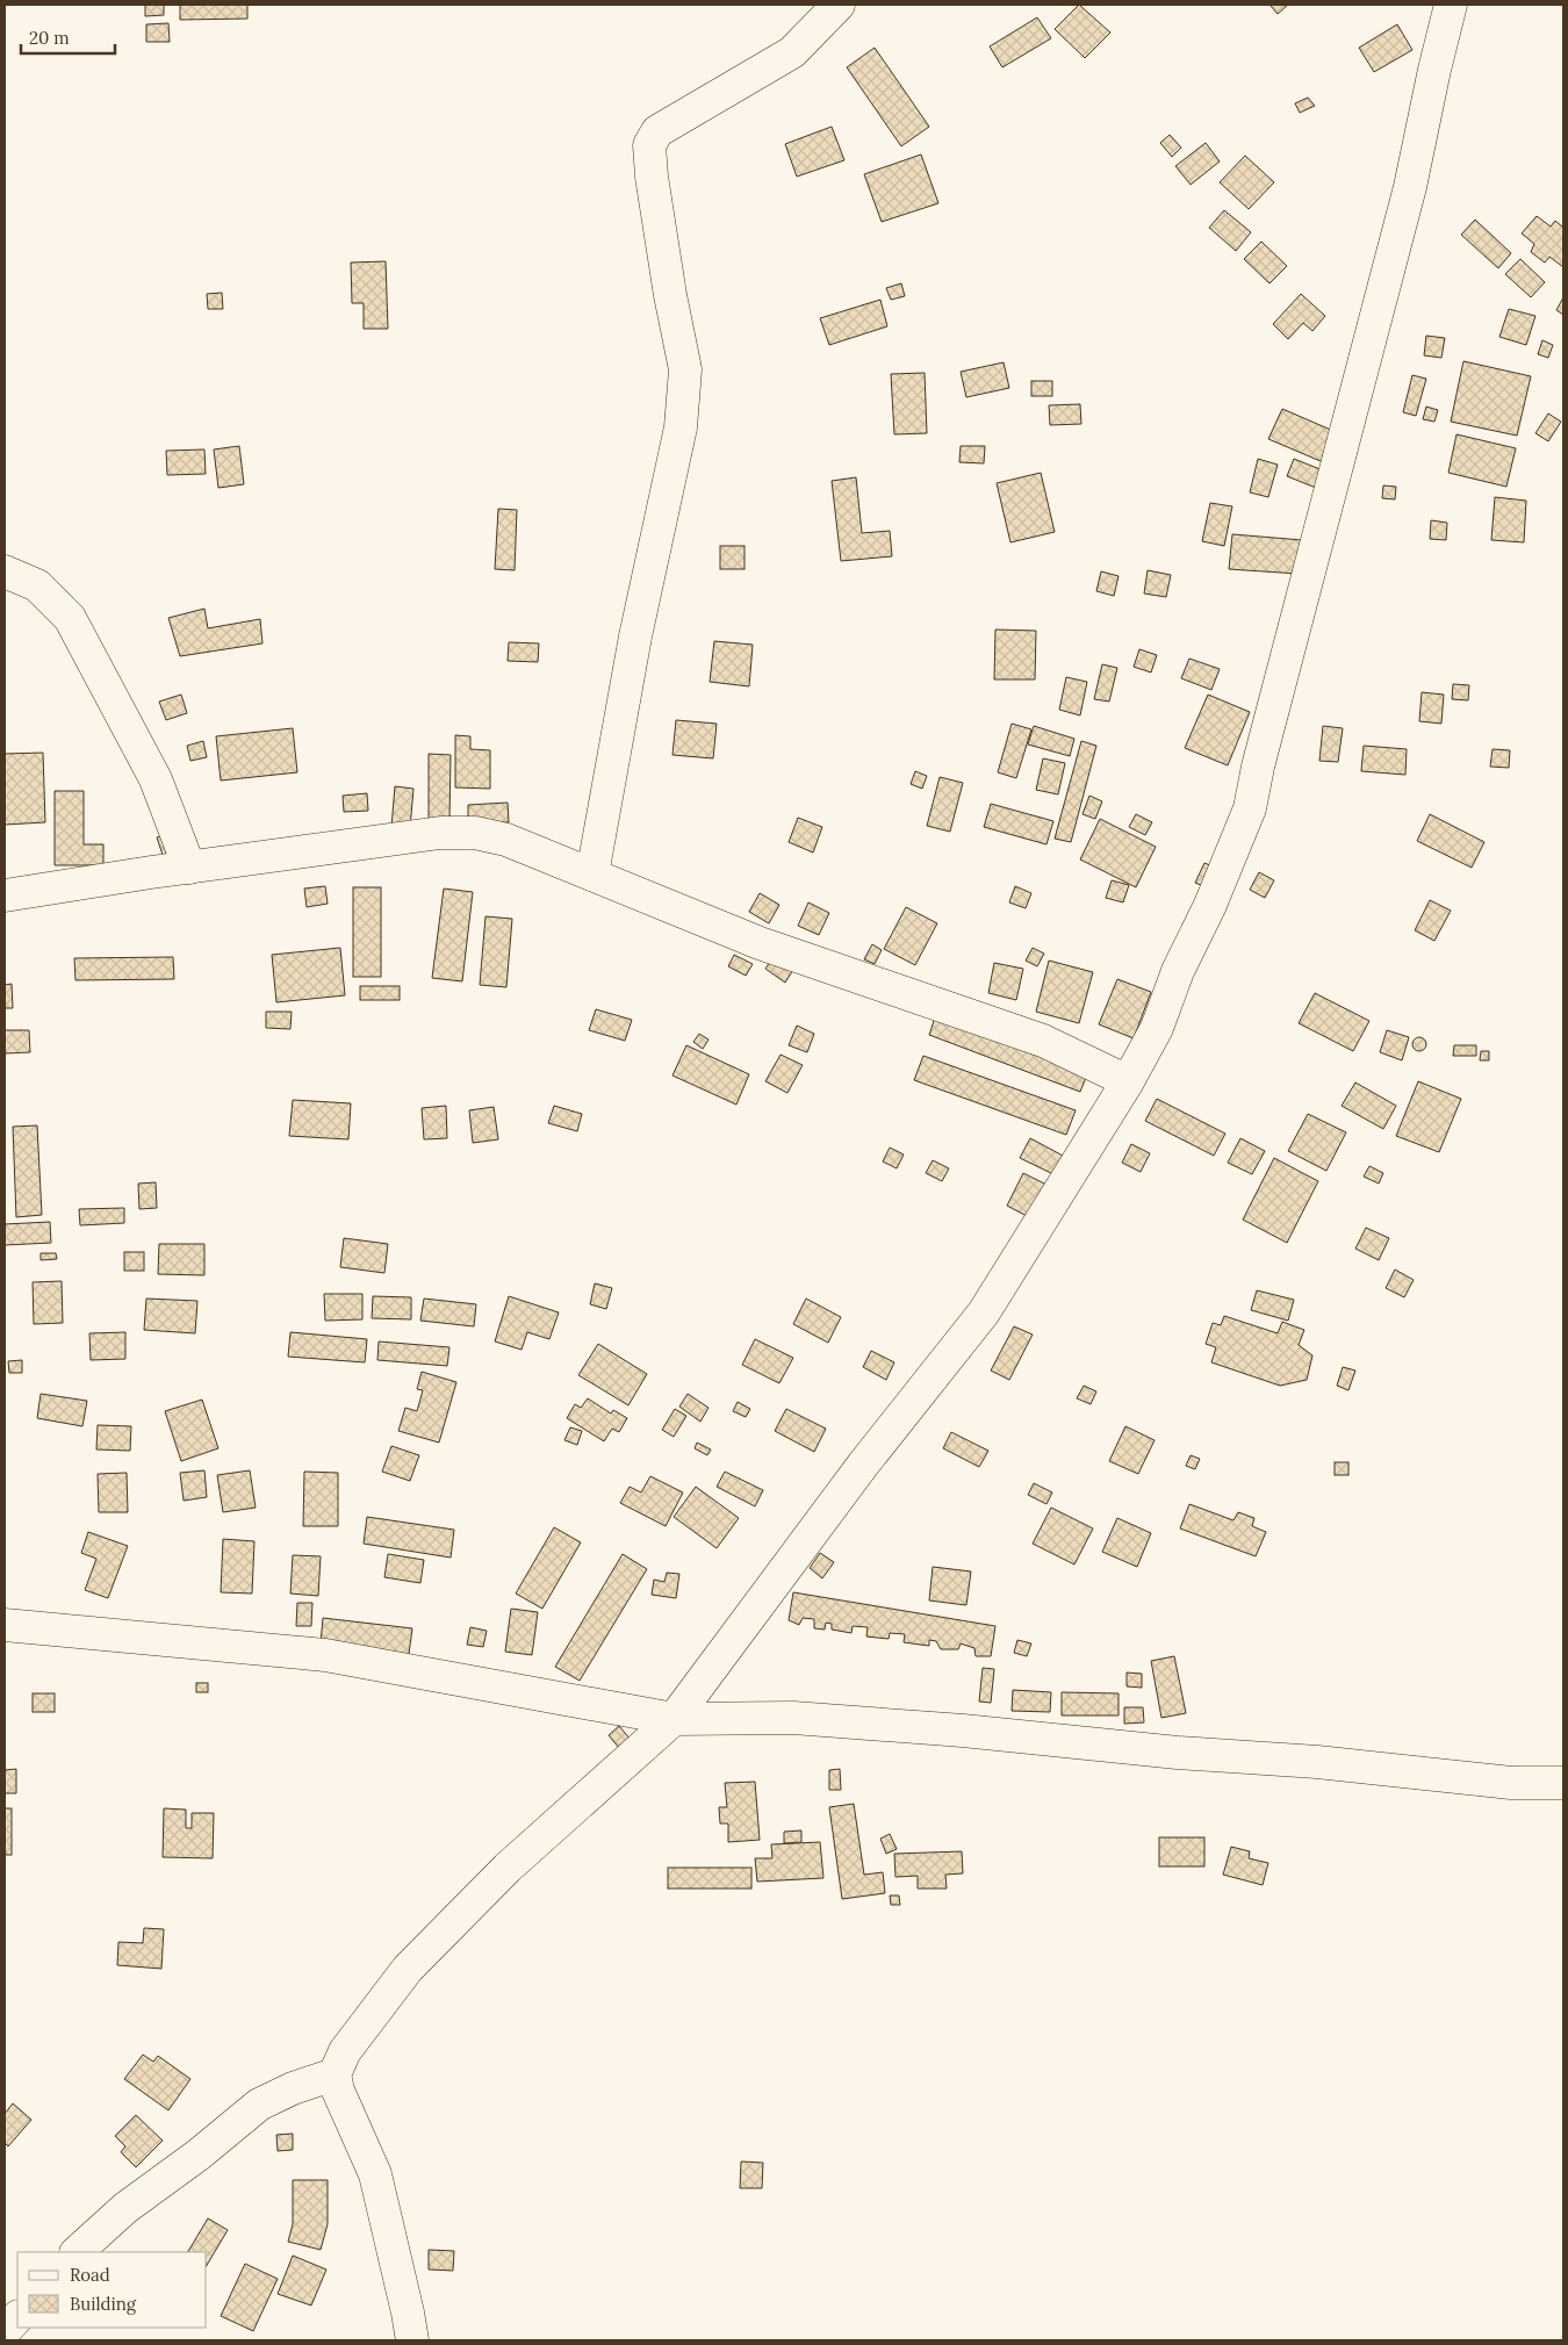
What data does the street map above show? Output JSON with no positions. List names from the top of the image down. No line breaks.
{"legend":["Road","Building"],"scale_bar":"20 m"}
